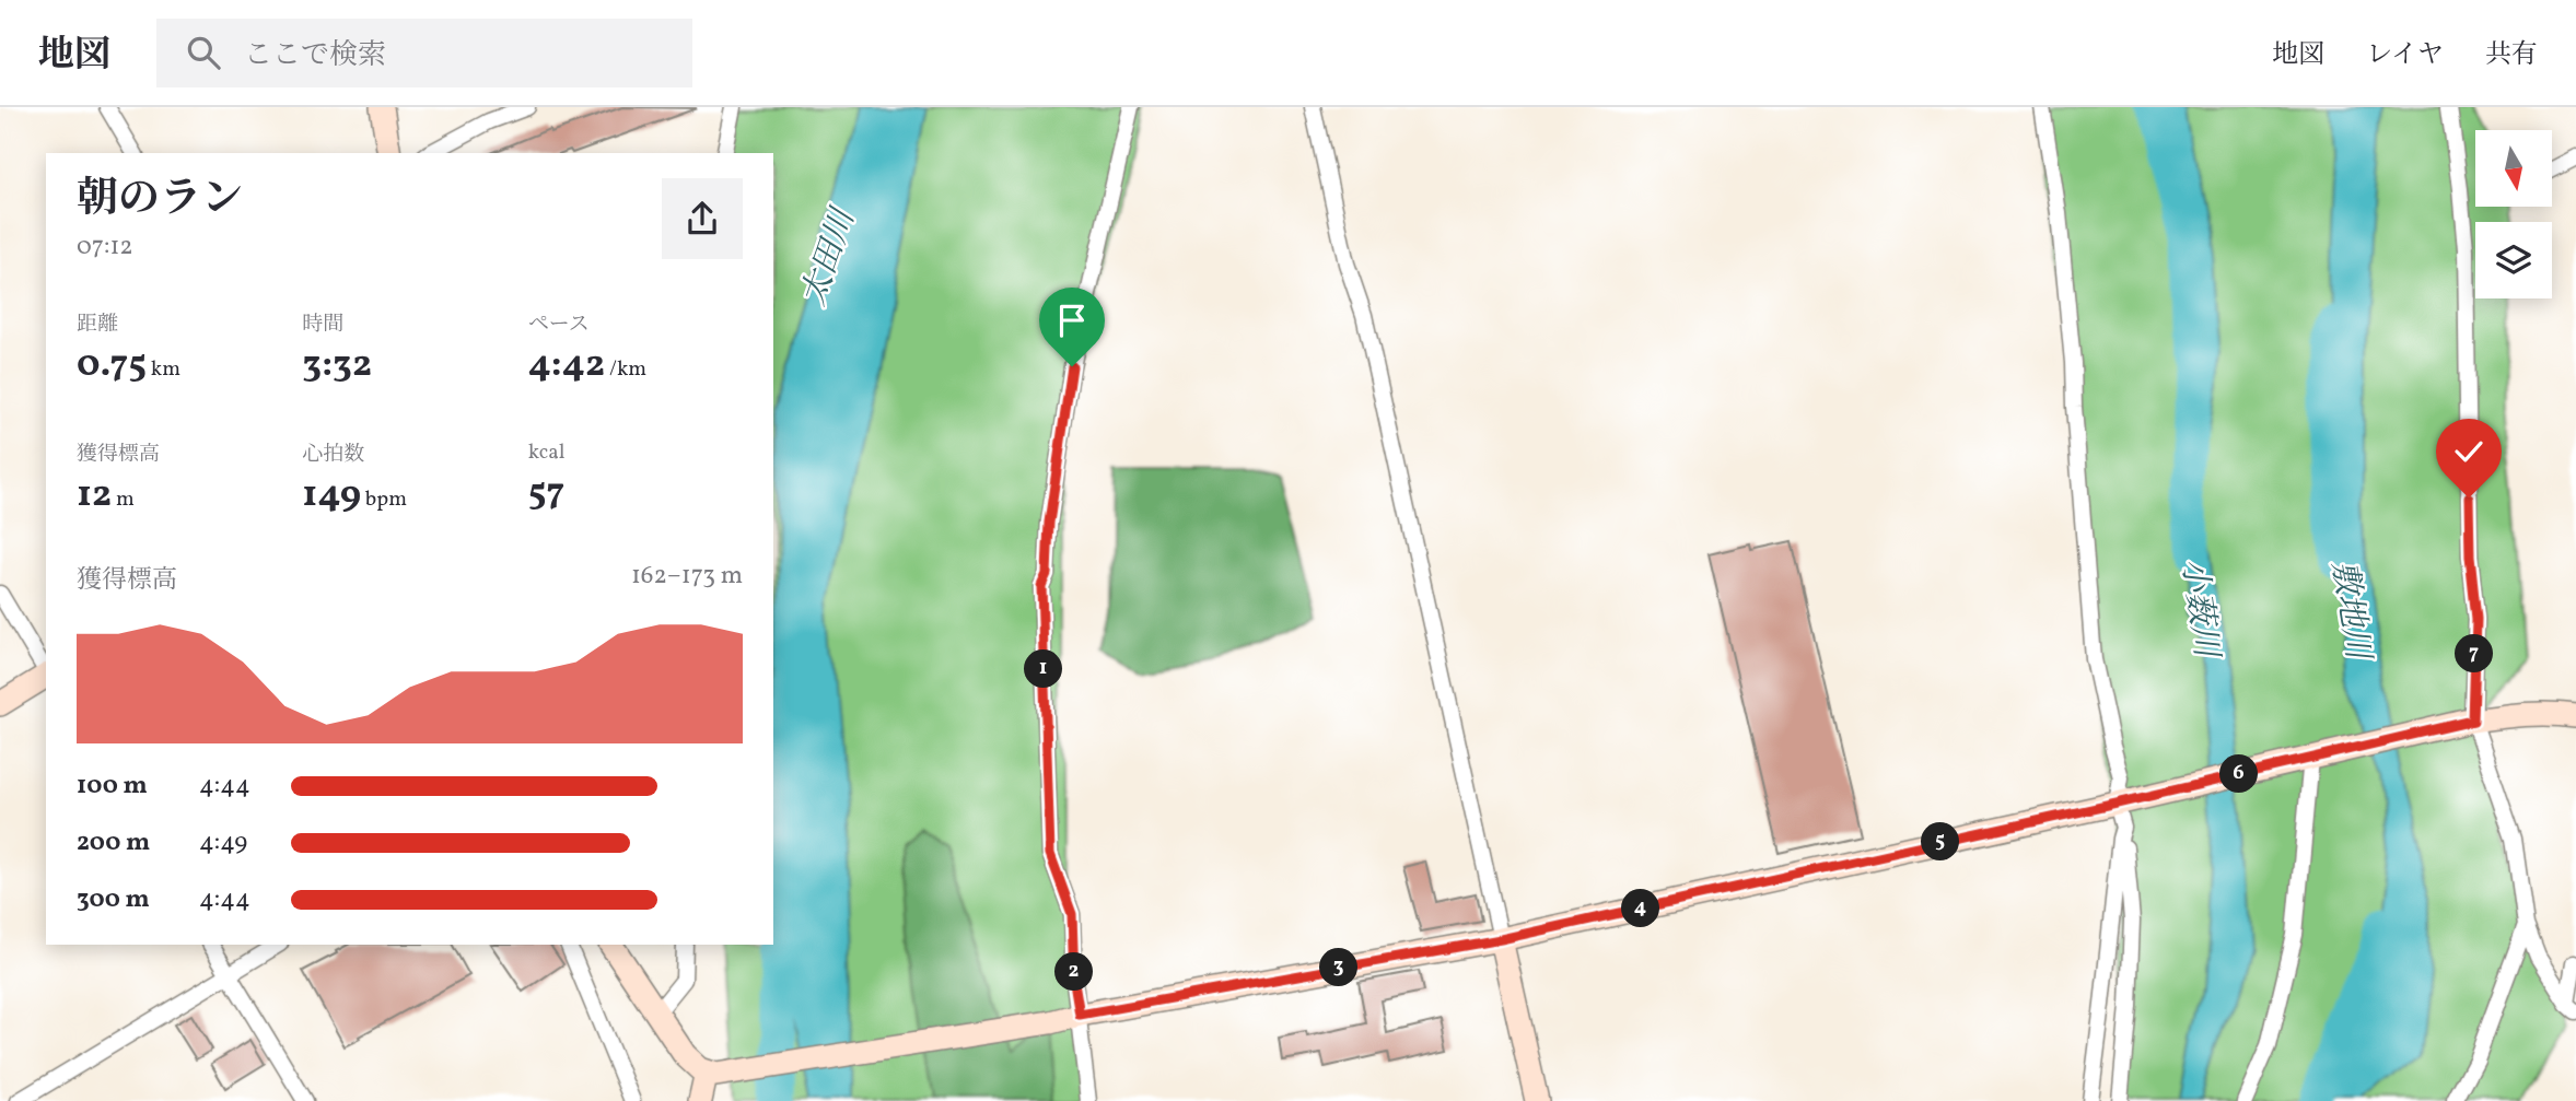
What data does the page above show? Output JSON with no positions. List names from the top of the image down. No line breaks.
{"water":["太田川","小薮川","敷地川"],"north":"bottom","page":{"header":"地図","search":"ここで検索","nav":["地図","レイヤ","共有"],"heading":["朝のラン","07:12"],"stats":[["距離","0.75 km"],["時間","3:32"],["ペース","4:42 /km"],["獲得標高","12 m"],["心拍数","149 bpm"],["kcal","57"]],"chart":["獲得標高","162–173 m"],"pins":["7","1","6","5","4","3","2"],"list":[{"name":"100 m","note":"4:44"},{"name":"200 m","note":"4:49"},{"name":"300 m","note":"4:44"}]}}
